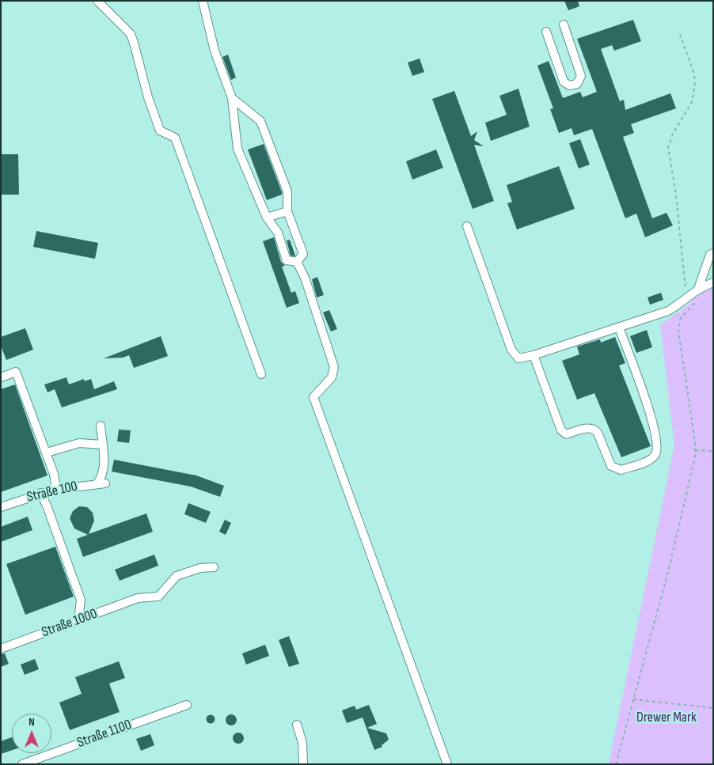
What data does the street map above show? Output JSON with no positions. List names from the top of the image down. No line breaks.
{"streets":{"street":["Straße 100","Straße 1000","Straße 1100"]},"parks":["Drewer Mark"],"north":"top"}
